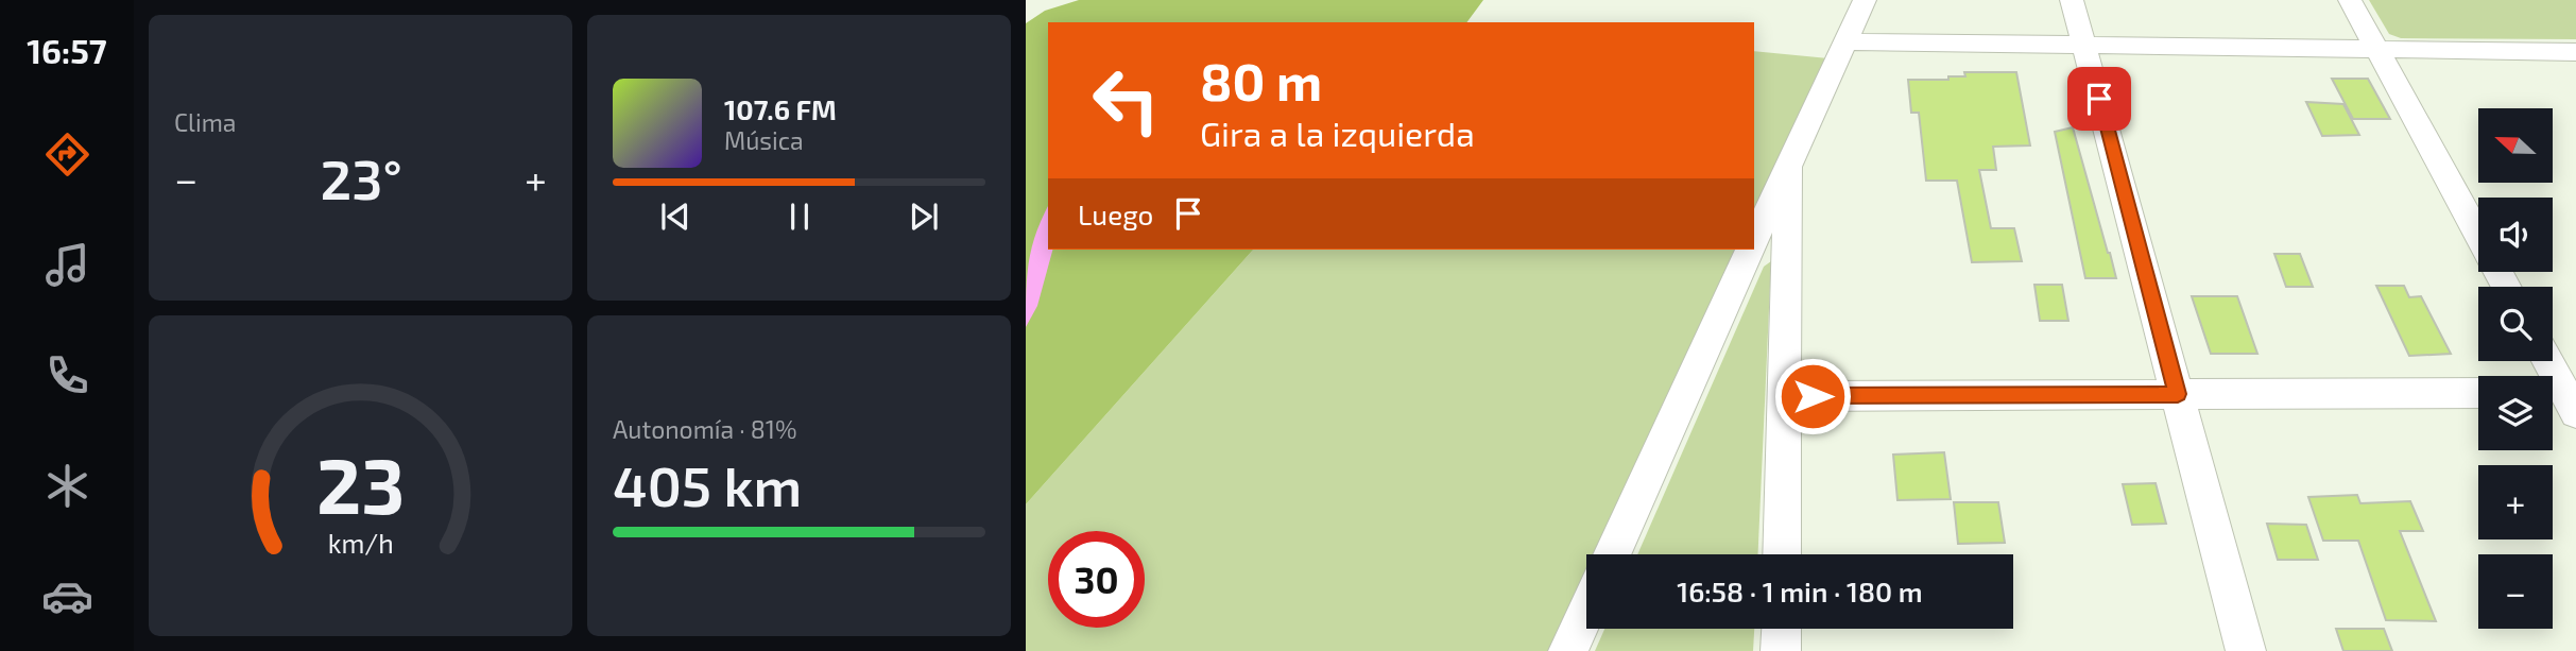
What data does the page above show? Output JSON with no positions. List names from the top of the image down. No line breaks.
{"north":"left","page":{"tabs":"16:57","tile":["Clima",["Autonomía · 81%","405 km"]],"turn":["80 m","Gira a la izquierda"],"song":["107.6 FM","Música"],"map_buttons":["+","−"],"heat":["−","23°","+"],"then":"Luego","limit":"30","trip":"16:58 · 1 min · 180 m","gauge":["23","km/h"]}}
